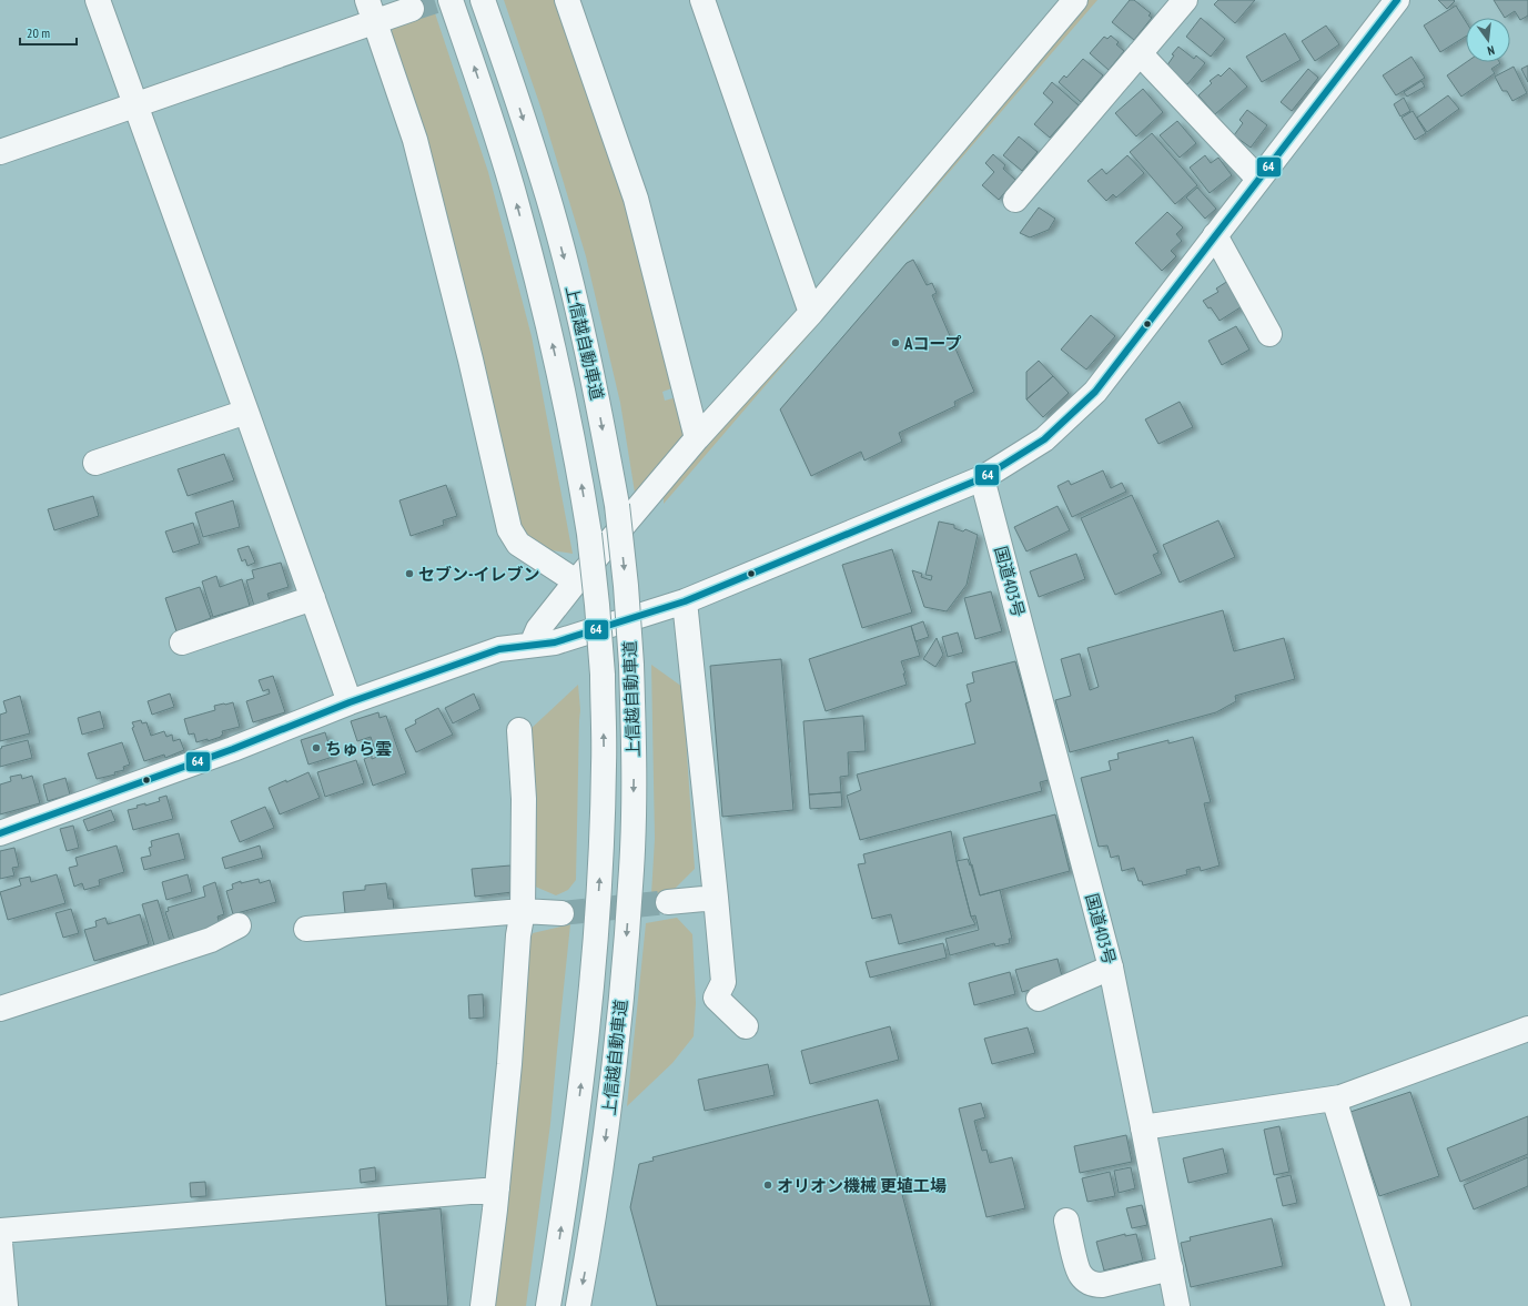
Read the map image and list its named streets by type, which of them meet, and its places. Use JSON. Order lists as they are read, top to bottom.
{
  "streets": {
    "main road": ["上信越自動車道", "国道403号"]
  },
  "places": [
    "Aコープ",
    "セブン-イレブン",
    "ちゅら雲",
    "オリオン機械 更埴工場"
  ],
  "lines": ["transit line 64"],
  "scale_bar": "20 m",
  "north": "bottom"
}
